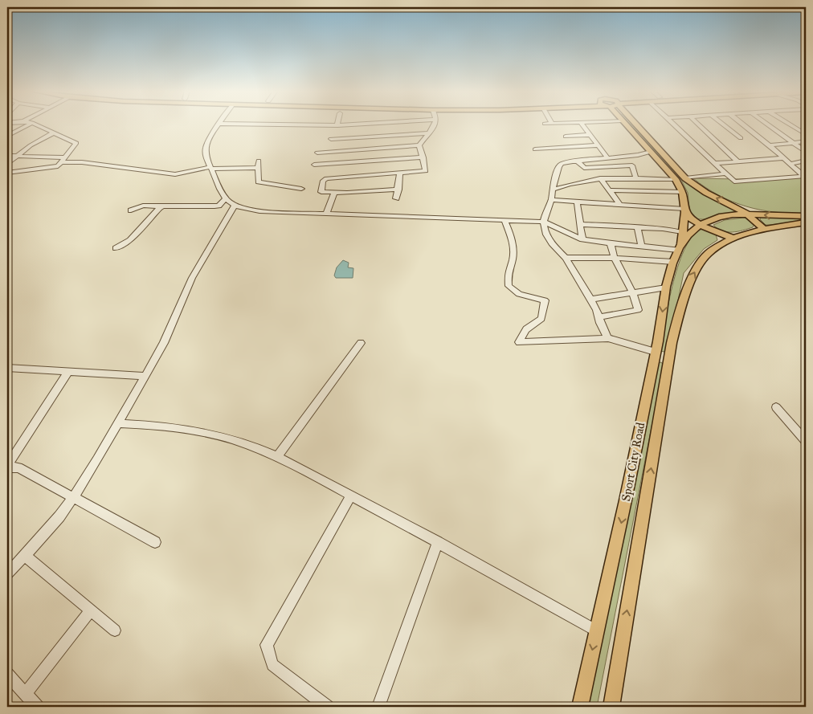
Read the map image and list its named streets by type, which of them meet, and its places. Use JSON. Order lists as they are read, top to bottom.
{
  "streets": {
    "main road": ["Sport City Road"]
  }
}
